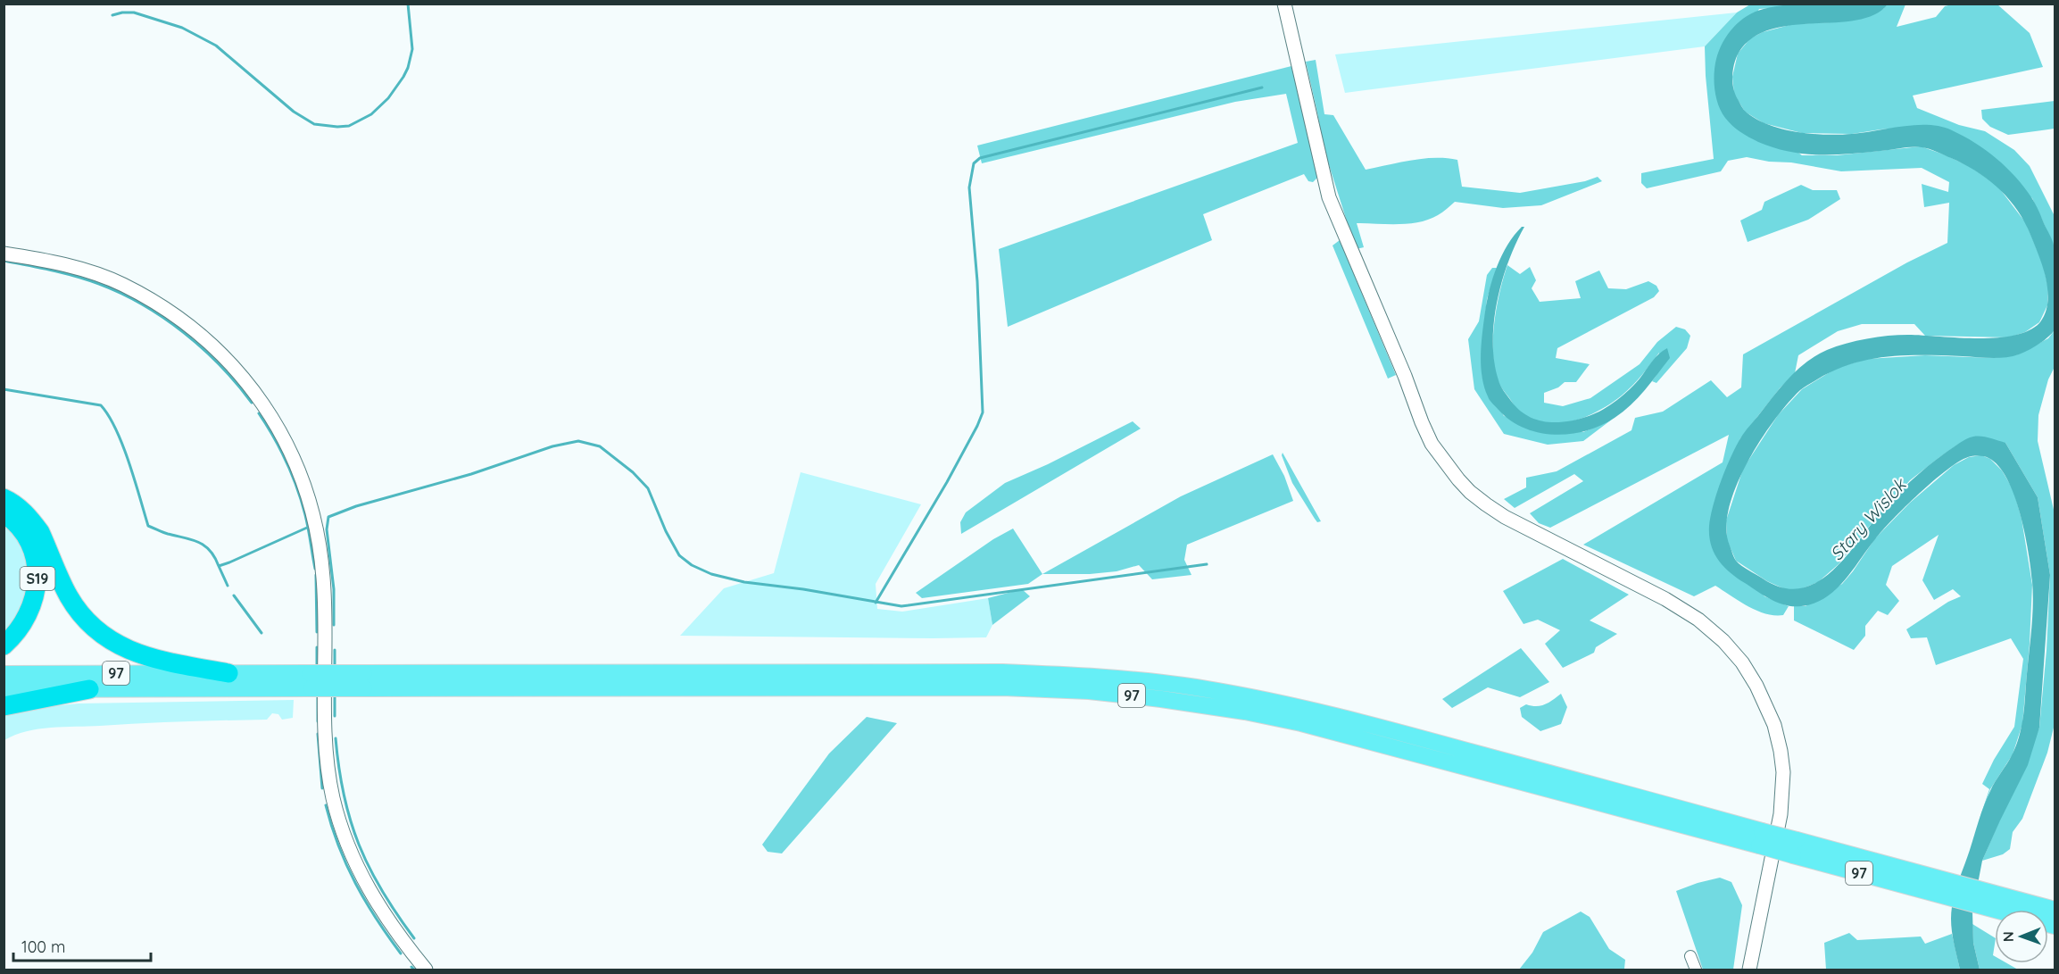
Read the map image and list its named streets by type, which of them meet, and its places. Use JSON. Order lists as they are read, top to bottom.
{
  "streets": {
    "highway": ["S19"],
    "main road": ["97"]
  },
  "water": ["Stary Wislok"],
  "scale_bar": "100 m",
  "north": "left"
}
